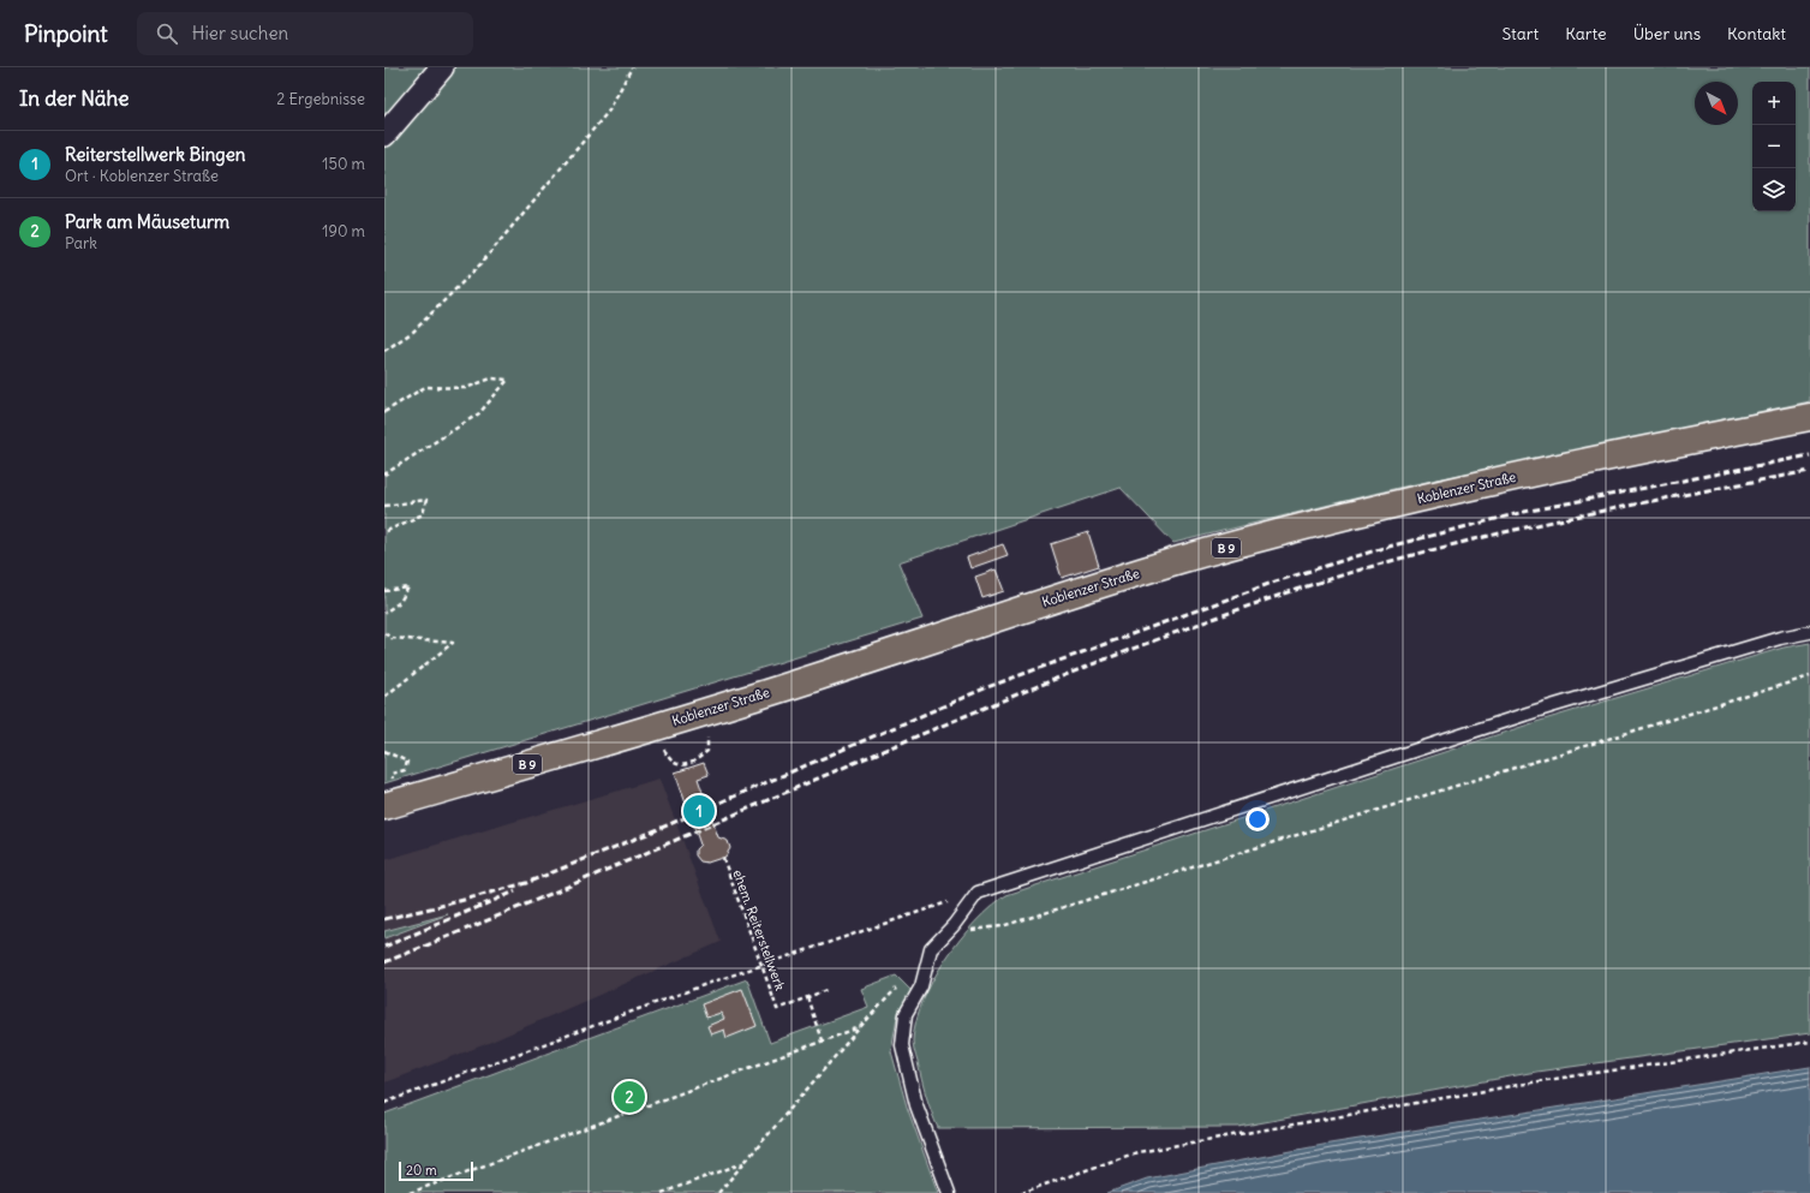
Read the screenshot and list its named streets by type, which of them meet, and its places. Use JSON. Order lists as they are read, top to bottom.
{
  "streets": {
    "main road": ["Koblenzer Straße", "B 9"],
    "path": ["ehem. Reiterstellwerk"]
  },
  "scale_bar": "20 m",
  "north": "bottom right",
  "page": {
    "header": "Pinpoint",
    "search": "Hier suchen",
    "nav": [
      "Start",
      "Karte",
      "Über uns",
      "Kontakt"
    ],
    "heading": ["In der Nähe", "2 Ergebnisse"],
    "map_buttons": ["+", "−"],
    "list": [
      {
        "mark": "1",
        "name": "Reiterstellwerk Bingen",
        "note": "Ort · Koblenzer Straße",
        "value": "150 m"
      },
      {
        "mark": "2",
        "name": "Park am Mäuseturm",
        "note": "Park",
        "value": "190 m"
      }
    ],
    "pins": ["1", "2"],
    "scale": "20 m"
  }
}
